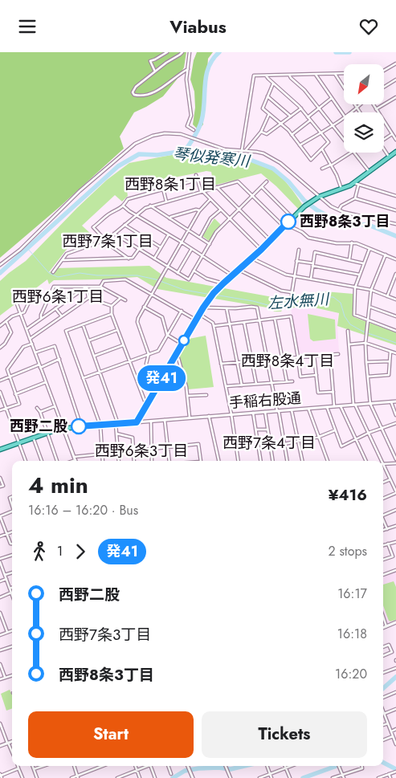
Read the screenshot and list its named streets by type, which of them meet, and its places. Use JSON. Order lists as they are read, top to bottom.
{
  "streets": {
    "street": ["手稲右股通"]
  },
  "districts": [
    "西野8条1丁目",
    "西野7条1丁目",
    "西野6条1丁目",
    "西野8条4丁目",
    "西野7条4丁目",
    "西野6条3丁目"
  ],
  "water": ["琴似発寒川", "左水無川"],
  "places": ["西野8条3丁目", "西野二股"],
  "lines": ["bus line 発41"],
  "north": "bottom left",
  "page": {
    "header": "Viabus",
    "on_map": "発41",
    "heading": ["4 min", "16:16 – 16:20 · Bus", "¥416"],
    "legs": ["1", "発41", "2 stops"],
    "list": [
      {
        "name": "西野二股",
        "value": "16:17"
      },
      {
        "name": "西野7条3丁目",
        "value": "16:18"
      },
      {
        "name": "西野8条3丁目",
        "value": "16:20"
      }
    ],
    "buttons": ["Start", "Tickets"]
  }
}
